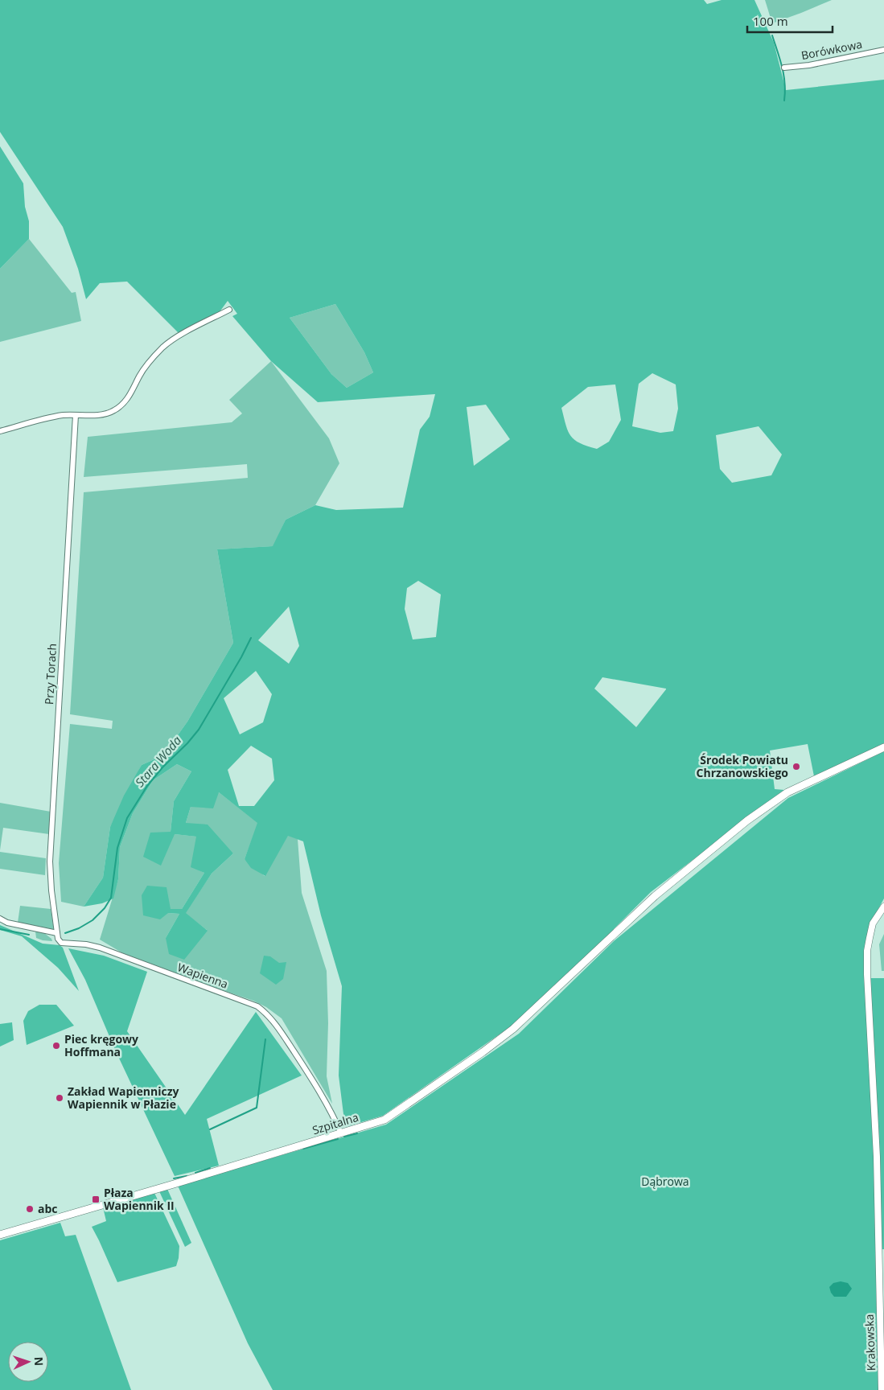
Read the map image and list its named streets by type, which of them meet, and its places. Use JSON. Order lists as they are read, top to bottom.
{
  "streets": {
    "main road": ["Szpitalna"],
    "street": [
      "Borówkowa",
      "Przy Torach",
      "Wapienna",
      "Krakowska"
    ]
  },
  "crossings": [
    ["Przy Torach", "Wapienna"],
    ["Wapienna", "Szpitalna"]
  ],
  "water": ["Stara Woda"],
  "parks": ["Dąbrowa"],
  "places": {
    "other": [
      "Środek Powiatu Chrzanowskiego",
      "Piec kręgowy Hoffmana",
      "Zakład Wapienniczy Wapiennik w Płazie",
      "abc"
    ],
    "transit": ["Płaza Wapiennik II"]
  },
  "scale_bar": "100 m",
  "north": "right"
}
